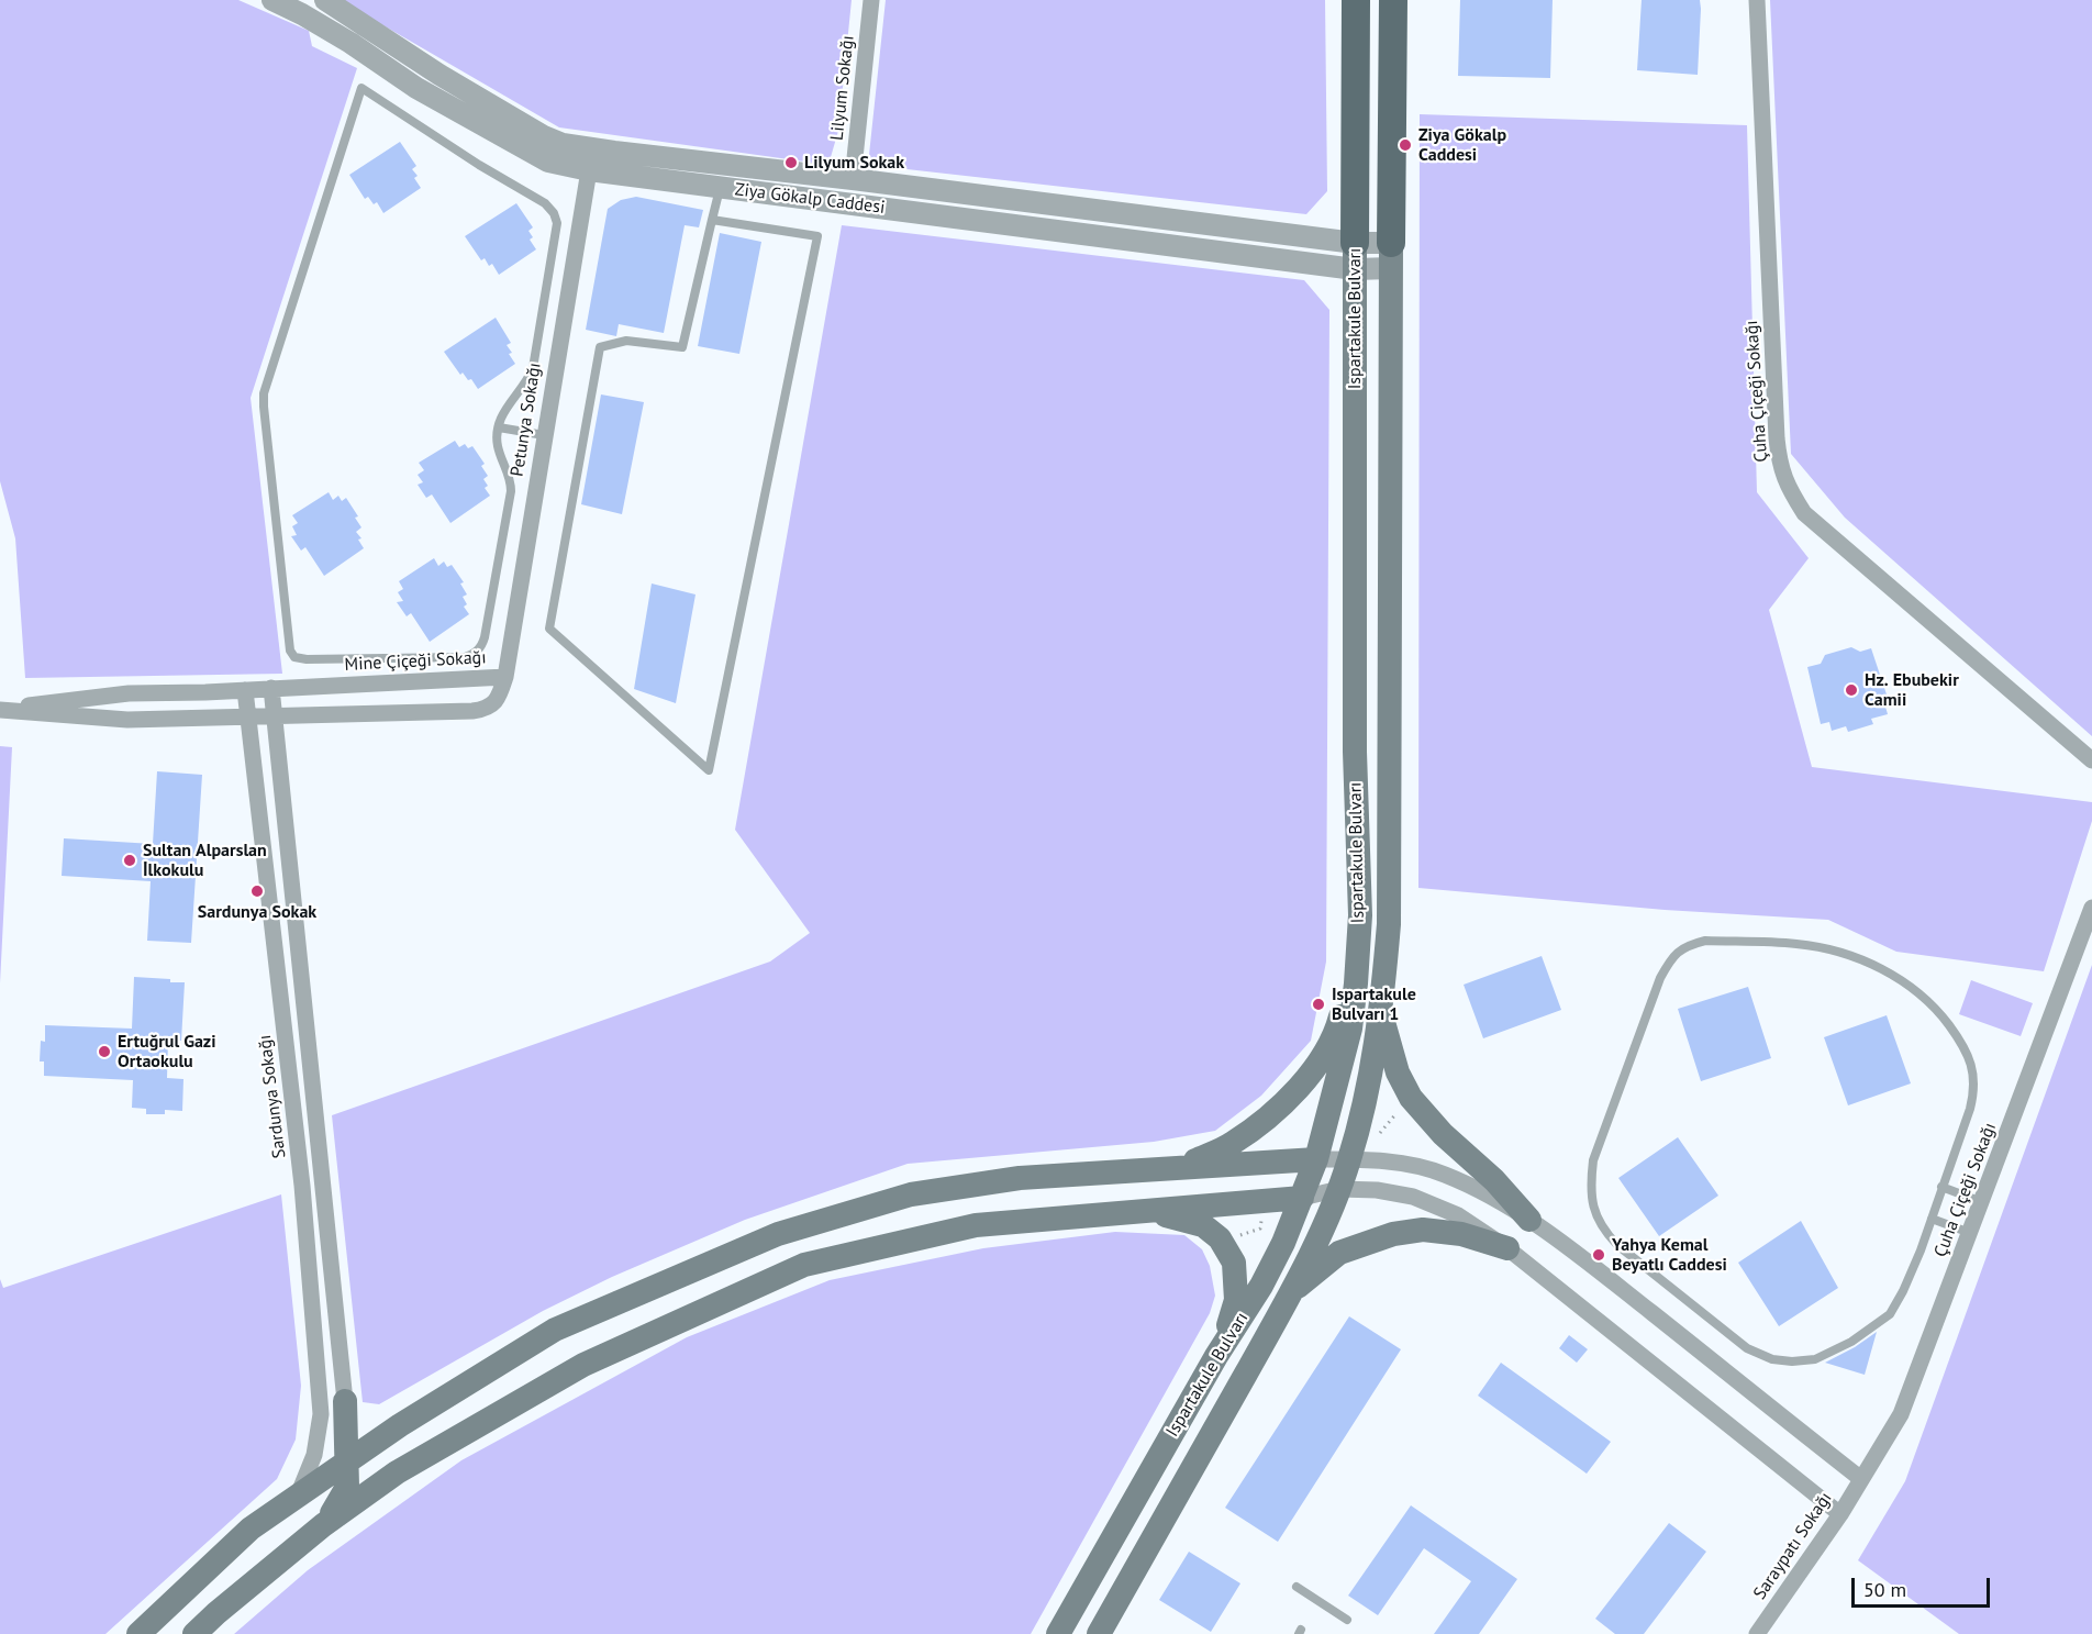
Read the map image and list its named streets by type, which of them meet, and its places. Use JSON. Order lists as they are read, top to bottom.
{
  "streets": {
    "main road": ["Ispartakule Bulvarı"],
    "street": [
      "Lilyum Sokağı",
      "Ziya Gökalp Caddesi",
      "Çuha Çiçeği Sokağı",
      "Petunya Sokağı",
      "Mine Çiçeği Sokağı",
      "Sardunya Sokağı",
      "Saraypatı Sokağı"
    ]
  },
  "crossings": [
    ["Ziya Gökalp Caddesi", "Ispartakule Bulvarı"],
    ["Ziya Gökalp Caddesi", "Petunya Sokağı"],
    ["Çuha Çiçeği Sokağı", "Saraypatı Sokağı"],
    ["Petunya Sokağı", "Mine Çiçeği Sokağı"],
    ["Mine Çiçeği Sokağı", "Sardunya Sokağı"]
  ],
  "places": [
    "Ziya Gökalp Caddesi",
    "Lilyum Sokak",
    "Hz. Ebubekir Camii",
    "Sultan Alparslan İlkokulu",
    "Sardunya Sokak",
    "Ispartakule Bulvarı 1",
    "Ertuğrul Gazi Ortaokulu",
    "Yahya Kemal Beyatlı Caddesi"
  ],
  "scale_bar": "50 m"
}
